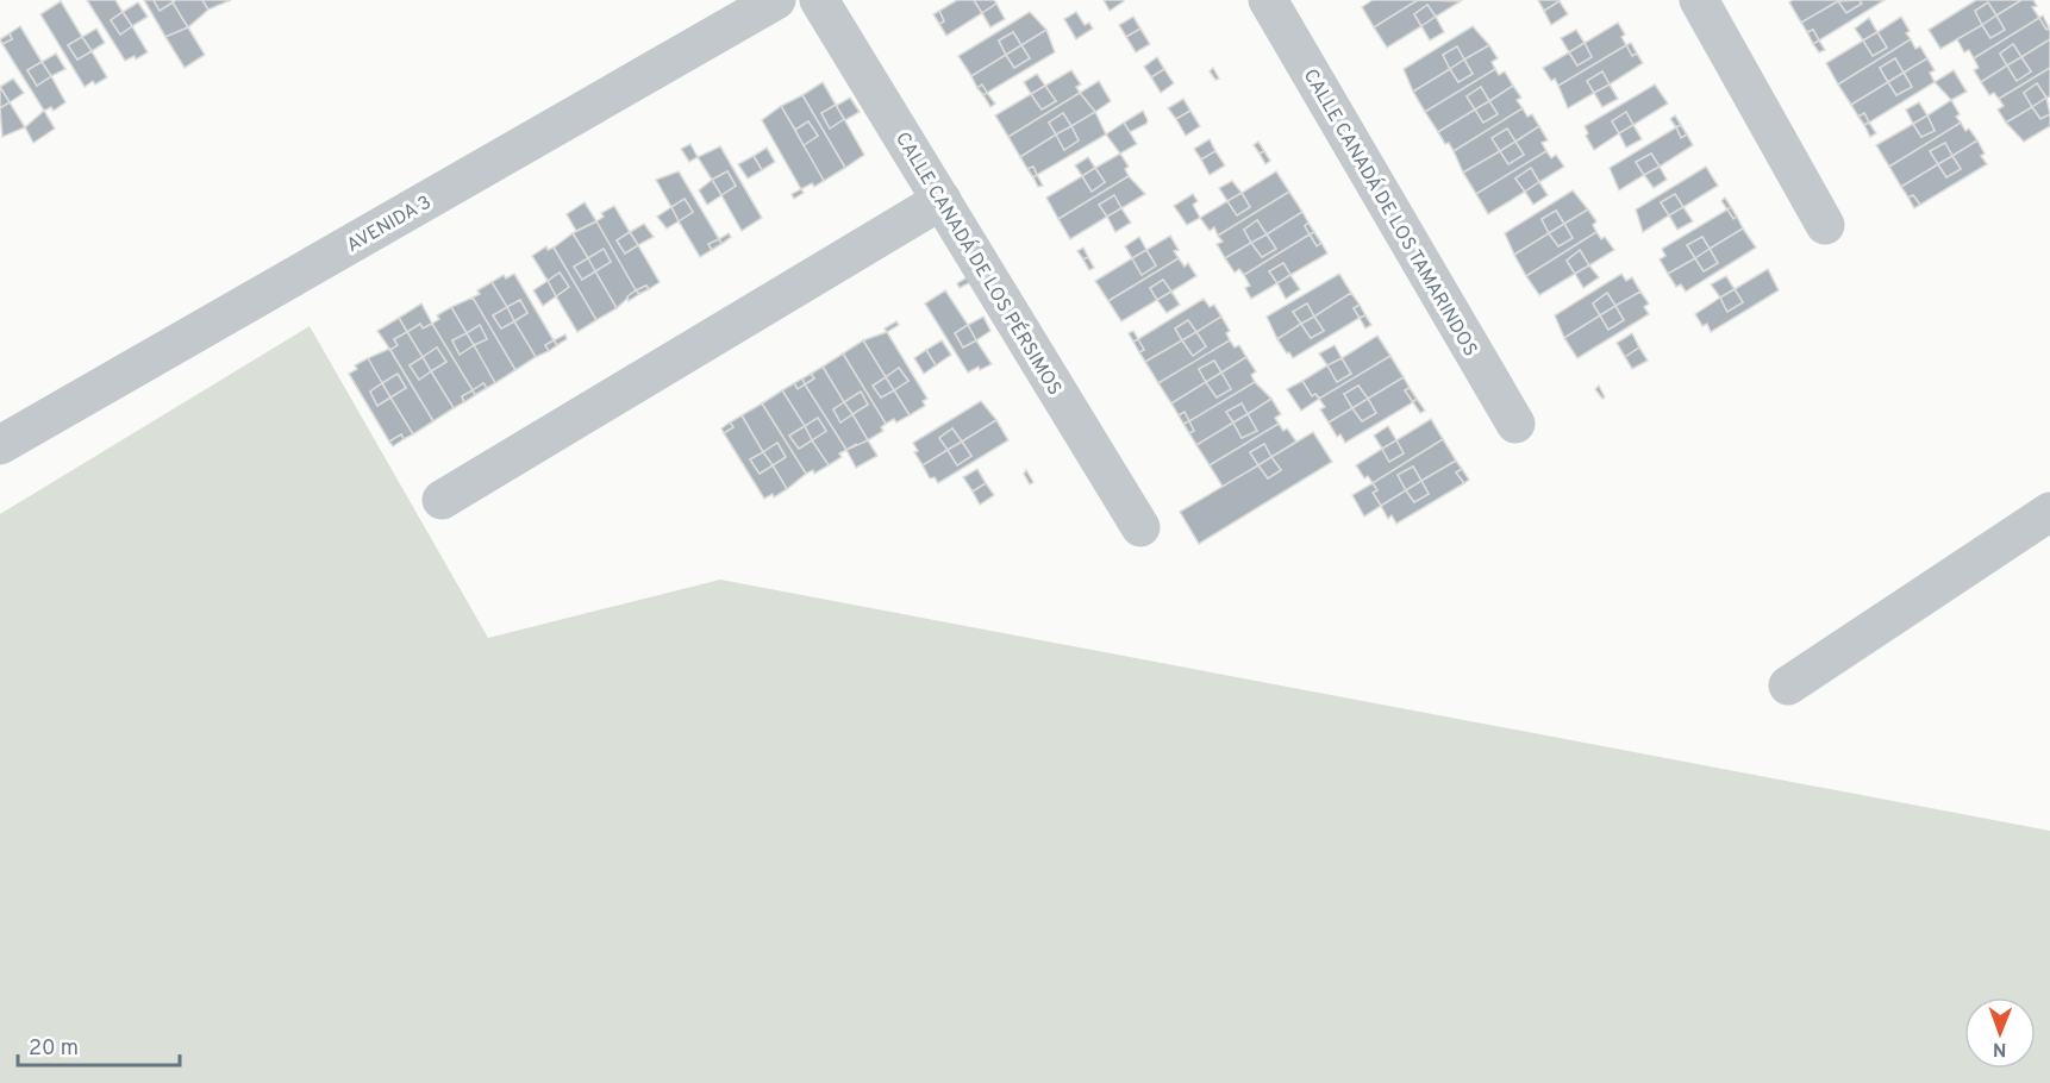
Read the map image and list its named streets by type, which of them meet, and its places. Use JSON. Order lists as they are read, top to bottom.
{
  "streets": {
    "street": ["CALLE CANADÁ DE LOS TAMARINDOS", "AVENIDA 3", "CALLE CANADÁ DE LOS PÉRSIMOS"]
  },
  "scale_bar": "20 m",
  "north": "bottom"
}
